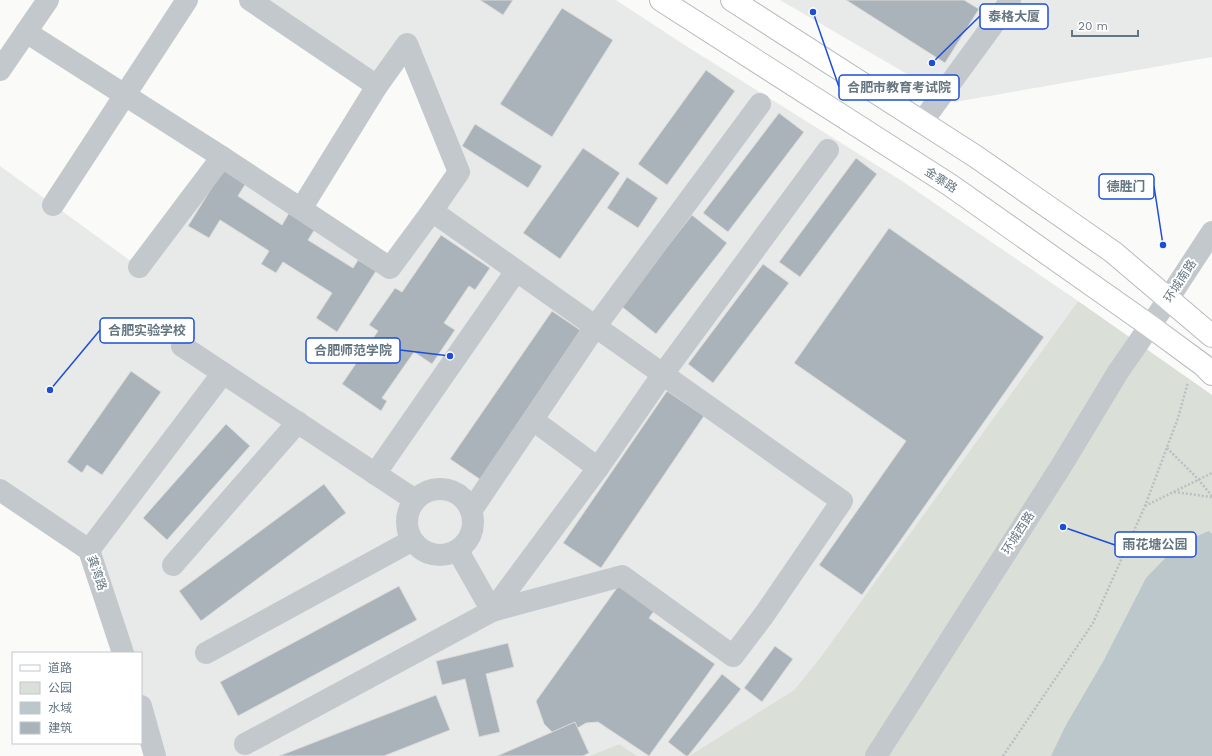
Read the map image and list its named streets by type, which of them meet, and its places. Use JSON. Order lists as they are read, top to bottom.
{
  "streets": {
    "main road": ["金寨路"],
    "street": ["环城南路", "环城西路", "龚湾路"]
  },
  "crossings": [
    ["金寨路", "环城南路"],
    ["金寨路", "环城西路"],
    ["环城南路", "环城西路"]
  ],
  "places": [
    "合肥市教育考试院",
    "泰格大厦",
    "德胜门",
    "合肥师范学院",
    "合肥实验学校",
    "雨花塘公园"
  ],
  "legend": [
    "道路",
    "公园",
    "水域",
    "建筑"
  ],
  "scale_bar": "20 m"
}
